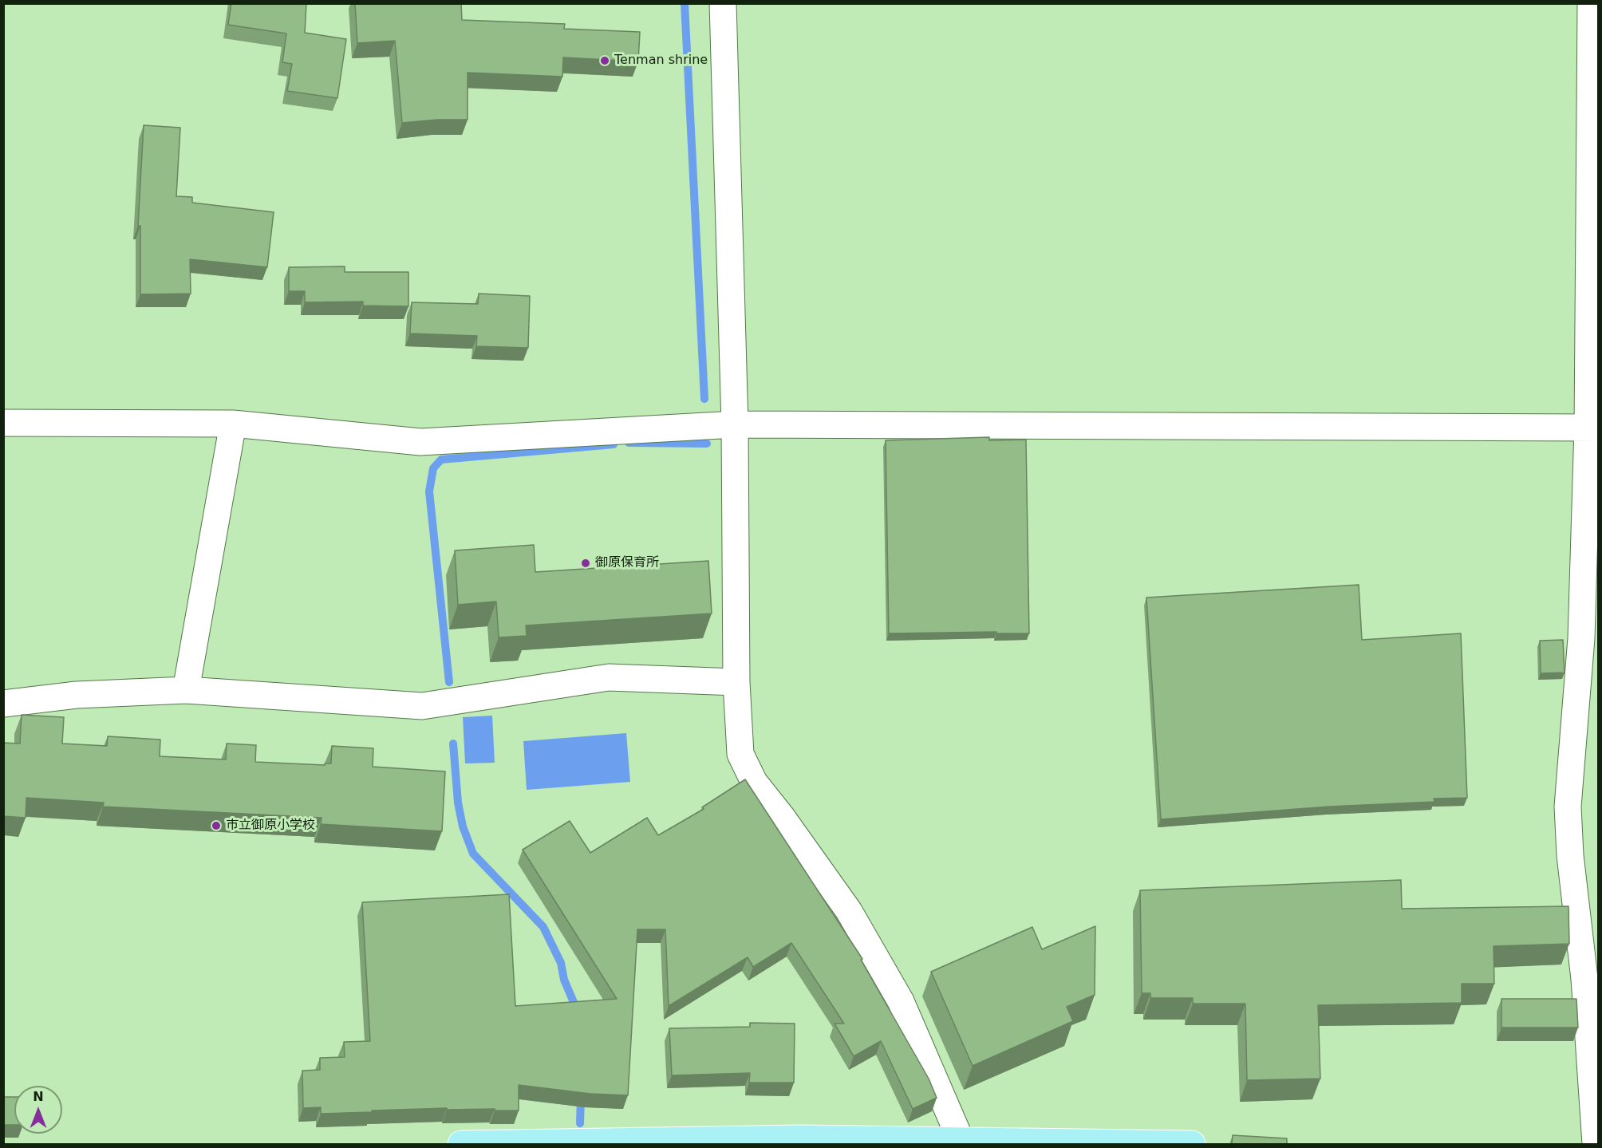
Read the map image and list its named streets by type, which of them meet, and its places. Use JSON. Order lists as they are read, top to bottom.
{
  "places": ["Tenman shrine", "御原保育所", "市立御原小学校"],
  "north": "top"
}
